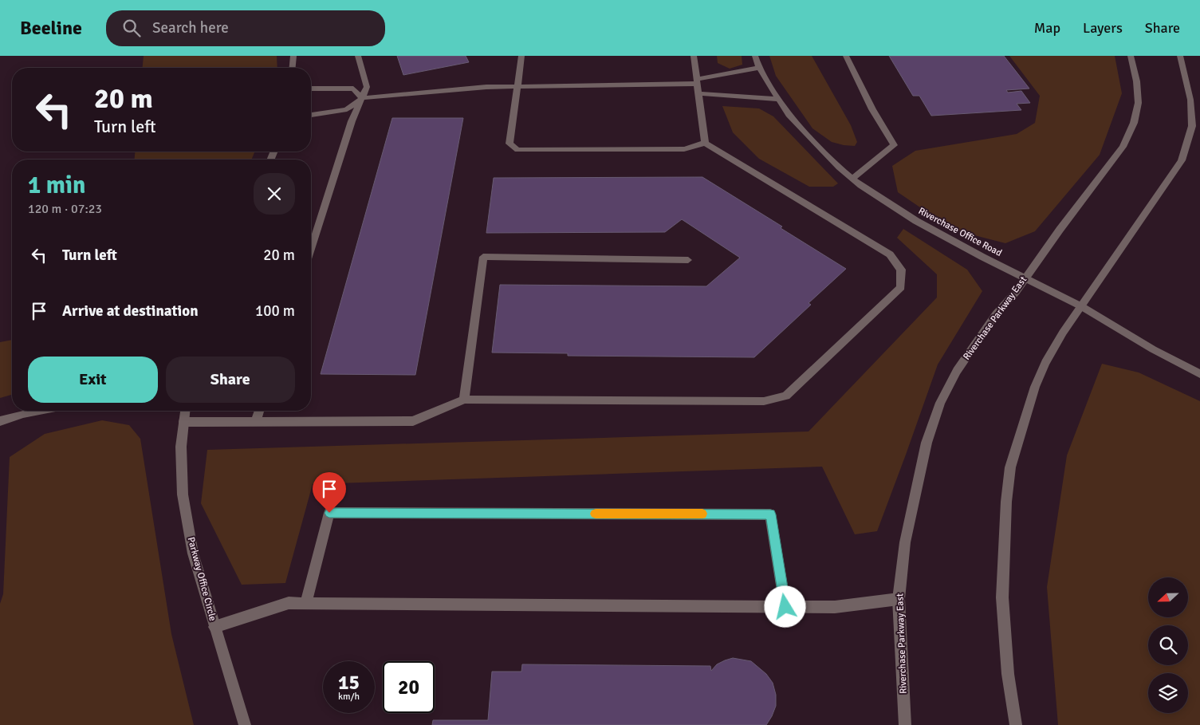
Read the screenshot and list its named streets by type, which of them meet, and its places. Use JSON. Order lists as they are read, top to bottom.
{
  "streets": {
    "street": ["Riverchase Office Road", "Riverchase Parkway East", "Parkway Office Circle"]
  },
  "crossings": [
    ["Riverchase Office Road", "Riverchase Parkway East"]
  ],
  "north": "left",
  "page": {
    "header": "Beeline",
    "search": "Search here",
    "nav": ["Map", "Layers", "Share"],
    "turn": ["20 m", "Turn left"],
    "heading": ["1 min", "120 m · 07:23"],
    "list": [
      {
        "name": "Turn left",
        "value": "20 m"
      },
      {
        "name": "Arrive at destination",
        "value": "100 m"
      }
    ],
    "buttons": ["Exit", "Share"],
    "speed": "15 km/h",
    "limit": "20"
  }
}
